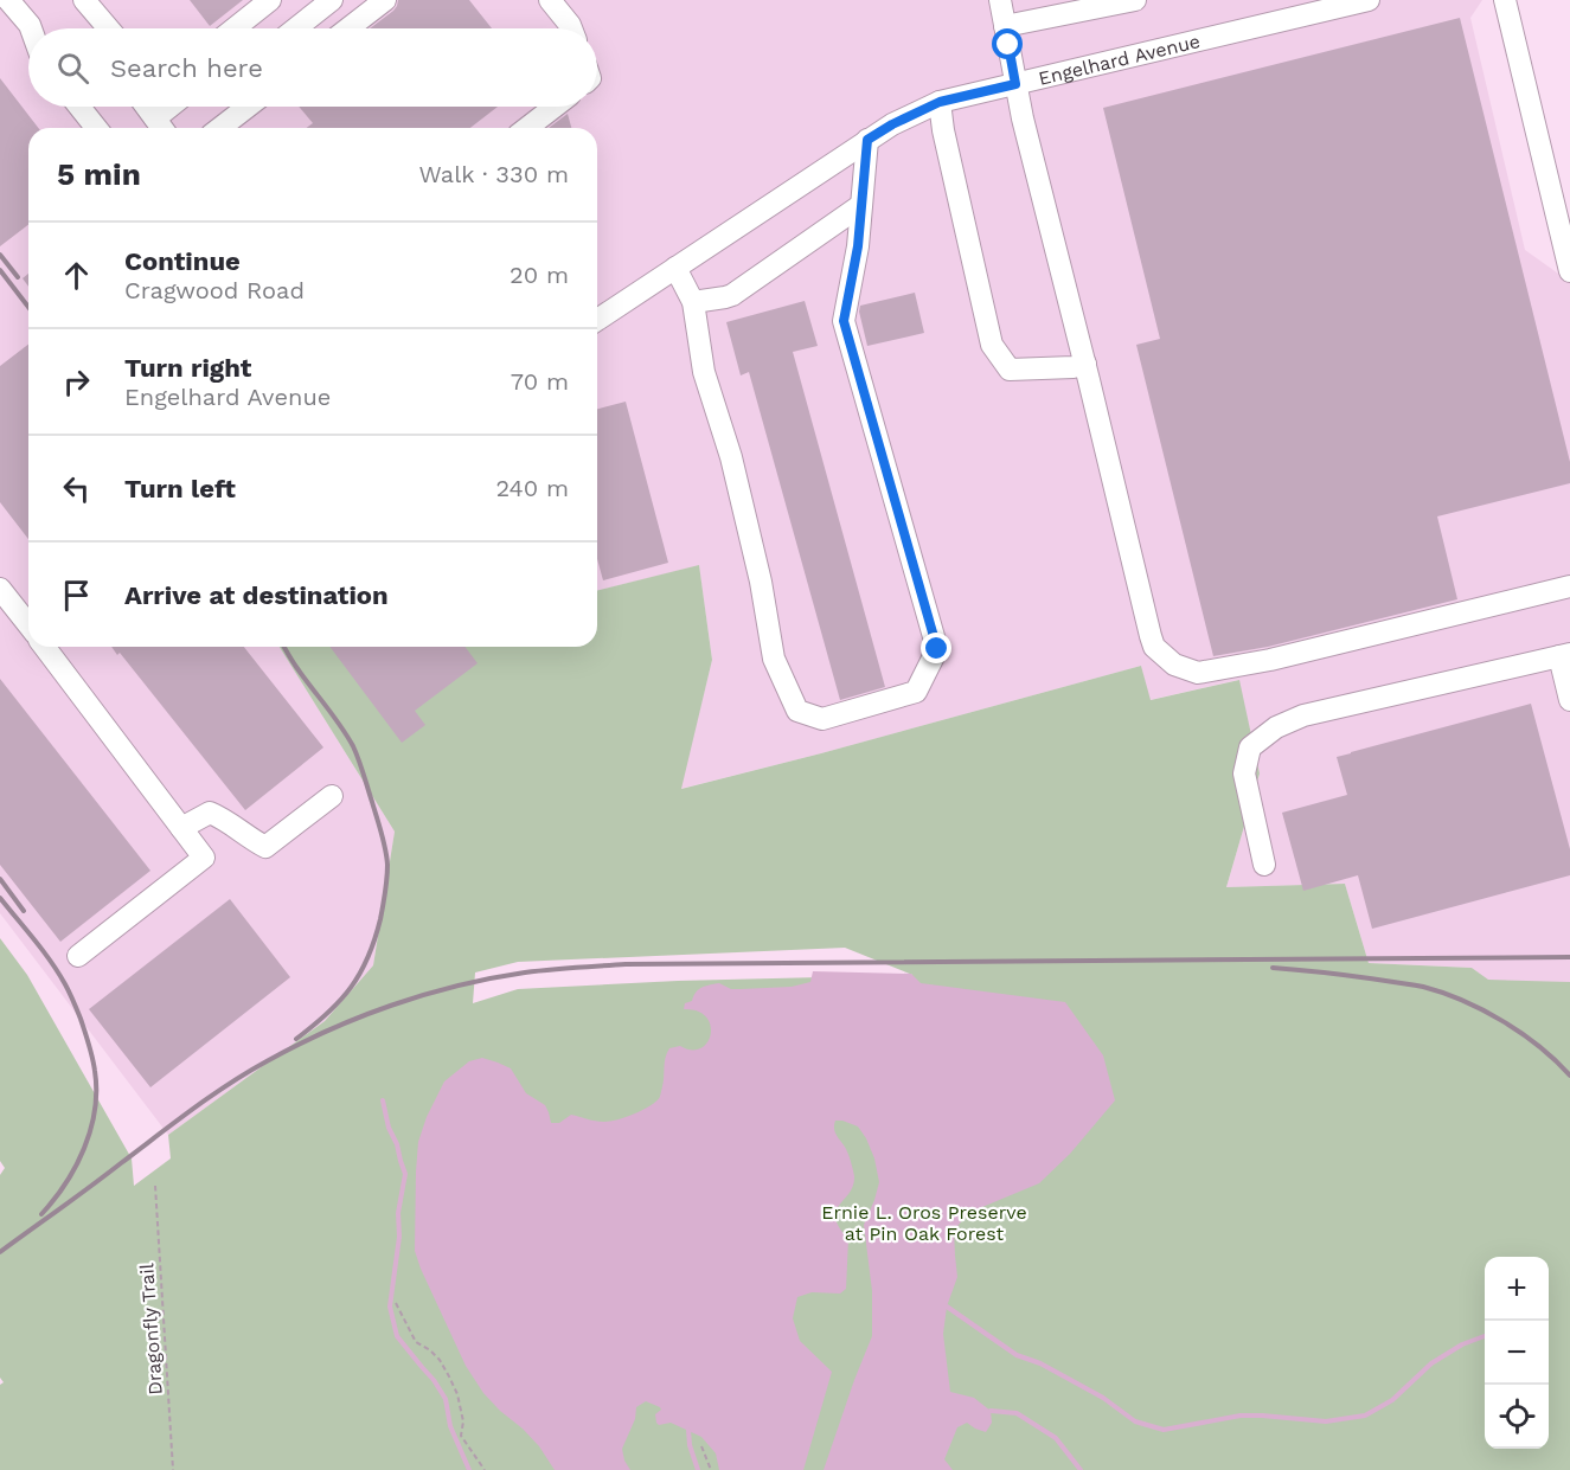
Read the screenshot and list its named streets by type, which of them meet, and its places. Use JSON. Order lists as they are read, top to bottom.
{
  "streets": {
    "street": ["Engelhard Avenue"],
    "path": ["Dragonfly Trail"]
  },
  "parks": ["Ernie L. Oros Preserve at Pin Oak Forest"],
  "page": {
    "search": "Search here",
    "heading": ["5 min", "Walk · 330 m"],
    "list": [
      ["Continue", "Cragwood Road", "20 m"],
      ["Turn right", "Engelhard Avenue", "70 m"],
      ["Turn left", "240 m"],
      "Arrive at destination"
    ],
    "map_buttons": ["+", "−"]
  }
}
